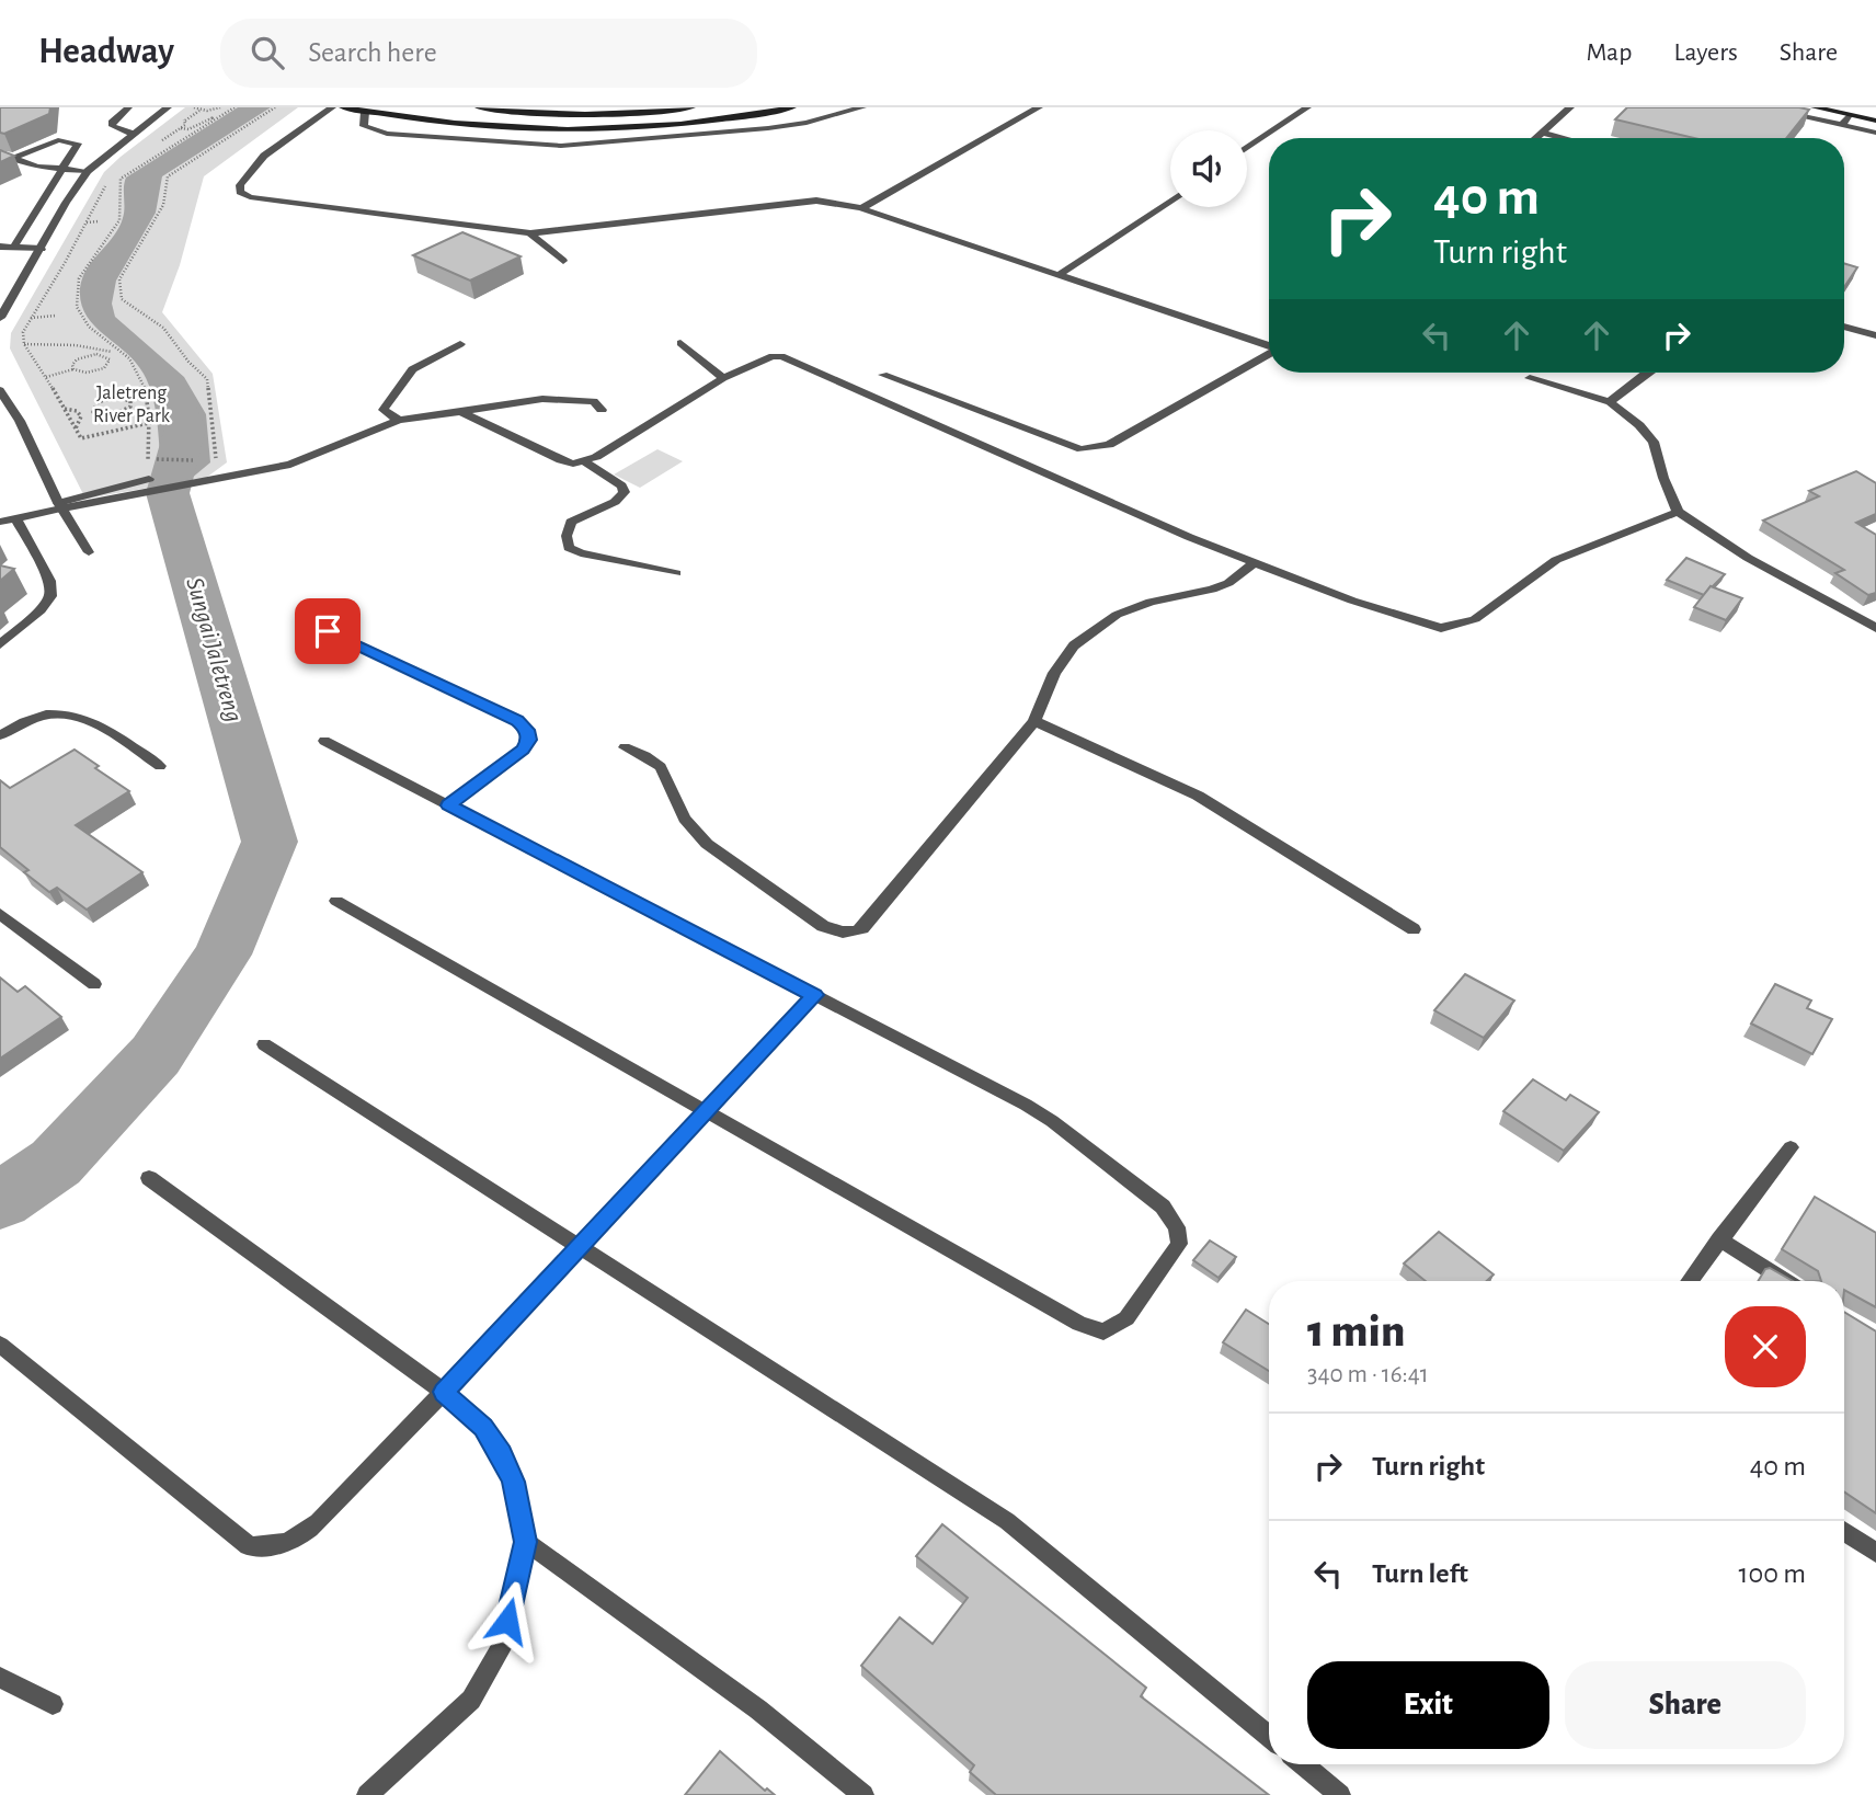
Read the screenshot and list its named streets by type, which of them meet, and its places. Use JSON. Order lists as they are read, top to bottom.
{
  "water": ["Sungai Jaletreng"],
  "parks": ["Jaletreng River Park"],
  "page": {
    "header": "Headway",
    "search": "Search here",
    "nav": ["Map", "Layers", "Share"],
    "turn": ["40 m", "Turn right"],
    "heading": ["1 min", "340 m · 16:41"],
    "list": [
      {
        "name": "Turn right",
        "value": "40 m"
      },
      {
        "name": "Turn left",
        "value": "100 m"
      }
    ],
    "buttons": ["Exit", "Share"]
  }
}
